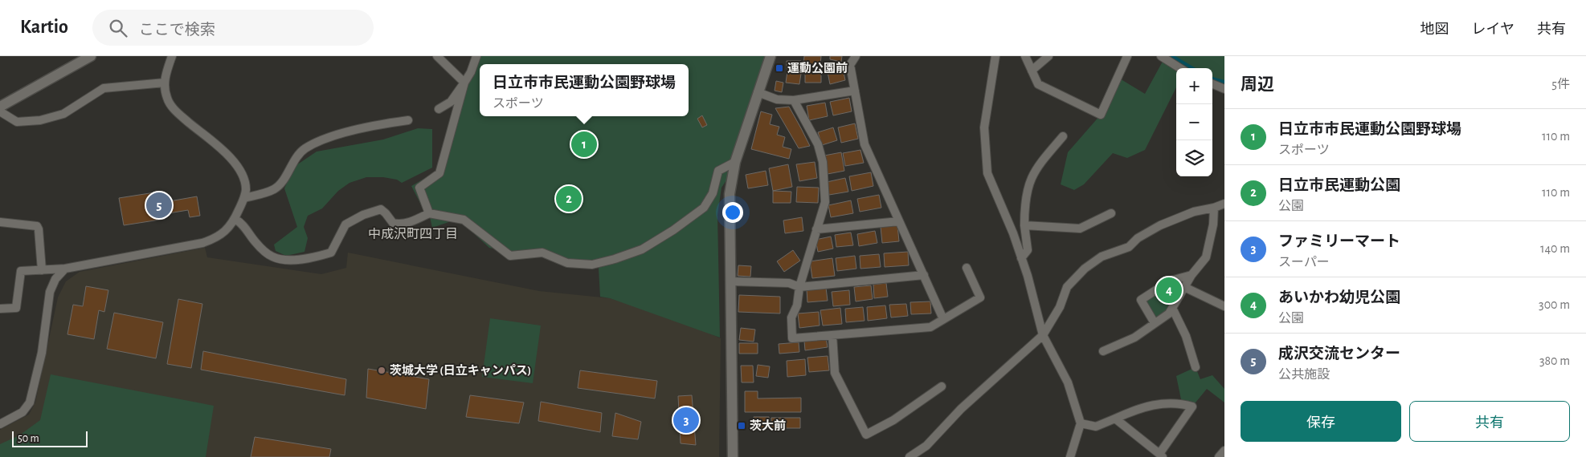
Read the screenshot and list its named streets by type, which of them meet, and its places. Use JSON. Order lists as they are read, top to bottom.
{
  "districts": ["中成沢町四丁目"],
  "places": {
    "transit": ["運動公園前", "茨大前"],
    "other": ["茨城大学 (日立キャンパス)"]
  },
  "scale_bar": "50 m",
  "page": {
    "header": "Kartio",
    "search": "ここで検索",
    "nav": ["地図", "レイヤ", "共有"],
    "heading": ["周辺", "5件"],
    "popup": ["日立市市民運動公園野球場", "スポーツ"],
    "map_buttons": ["+", "−"],
    "list": [
      {
        "mark": "1",
        "name": "日立市市民運動公園野球場",
        "note": "スポーツ",
        "value": "110 m"
      },
      {
        "mark": "2",
        "name": "日立市民運動公園",
        "note": "公園",
        "value": "110 m"
      },
      {
        "mark": "3",
        "name": "ファミリーマート",
        "note": "スーパー",
        "value": "140 m"
      },
      {
        "mark": "4",
        "name": "あいかわ幼児公園",
        "note": "公園",
        "value": "300 m"
      },
      {
        "mark": "5",
        "name": "成沢交流センター",
        "note": "公共施設",
        "value": "380 m"
      }
    ],
    "pins": [
      "1",
      "2",
      "5",
      "4",
      "3"
    ],
    "buttons": ["保存", "共有"],
    "scale": "50 m"
  }
}
